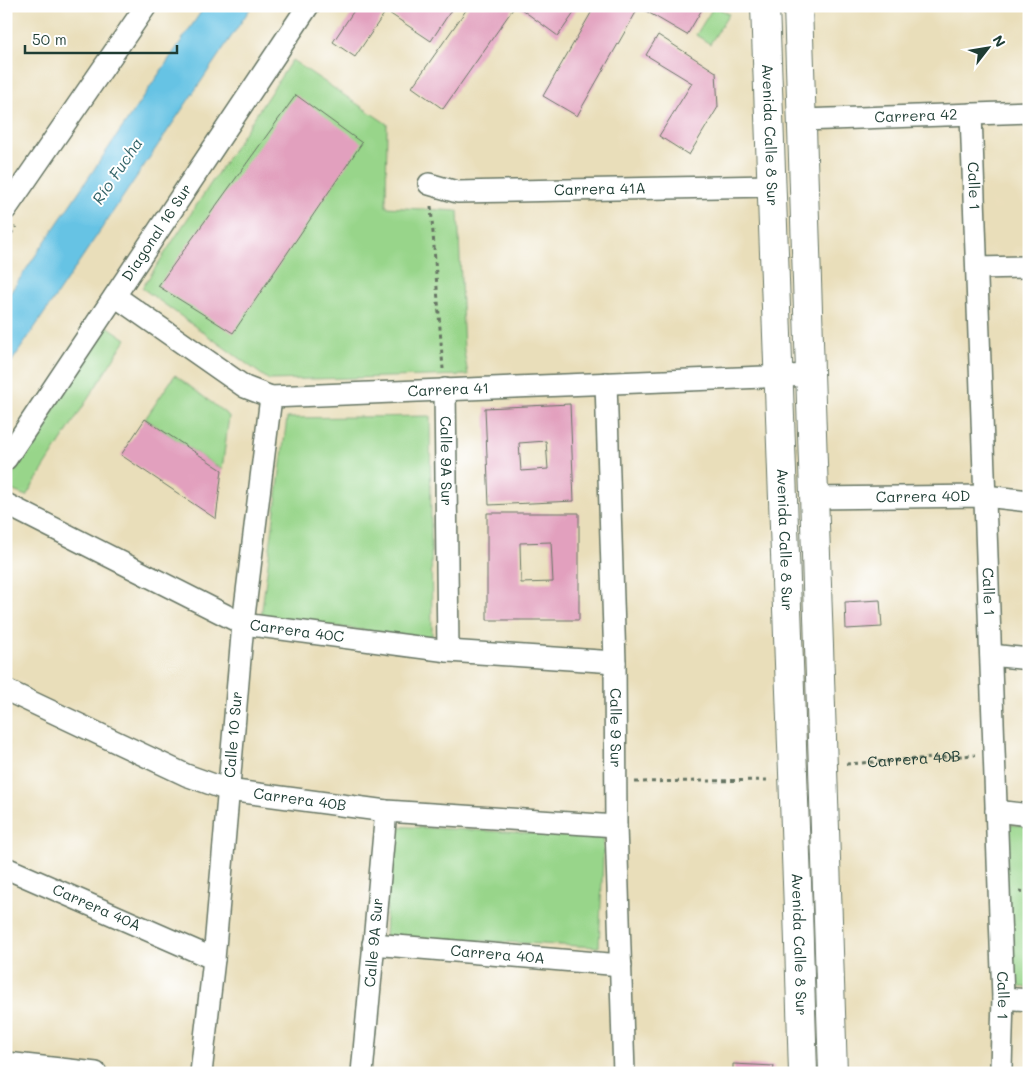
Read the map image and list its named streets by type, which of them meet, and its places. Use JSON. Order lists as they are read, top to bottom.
{
  "streets": {
    "main road": ["Avenida Calle 8 Sur"],
    "street": [
      "Carrera 42",
      "Calle 1",
      "Carrera 41A",
      "Diagonal 16 Sur",
      "Carrera 41",
      "Calle 9A Sur",
      "Carrera 40D",
      "Carrera 40C",
      "Calle 9 Sur",
      "Calle 10 Sur",
      "Carrera 40B",
      "Carrera 40A"
    ]
  },
  "crossings": [
    ["Carrera 42", "Avenida Calle 8 Sur"],
    ["Carrera 42", "Calle 1"],
    ["Avenida Calle 8 Sur", "Carrera 41A"],
    ["Avenida Calle 8 Sur", "Carrera 41"],
    ["Avenida Calle 8 Sur", "Carrera 40D"],
    ["Calle 1", "Carrera 40D"],
    ["Calle 1", "Carrera 40B"],
    ["Diagonal 16 Sur", "Carrera 41"],
    ["Carrera 41", "Calle 9A Sur"],
    ["Carrera 41", "Calle 9 Sur"],
    ["Carrera 41", "Calle 10 Sur"],
    ["Calle 9A Sur", "Carrera 40C"],
    ["Calle 9A Sur", "Carrera 40B"],
    ["Calle 9A Sur", "Carrera 40A"],
    ["Carrera 40C", "Calle 9 Sur"],
    ["Carrera 40C", "Calle 10 Sur"],
    ["Calle 9 Sur", "Carrera 40B"],
    ["Calle 9 Sur", "Carrera 40A"],
    ["Calle 10 Sur", "Carrera 40B"],
    ["Calle 10 Sur", "Carrera 40A"]
  ],
  "water": ["Río Fucha"],
  "scale_bar": "50 m",
  "north": "top right"
}
